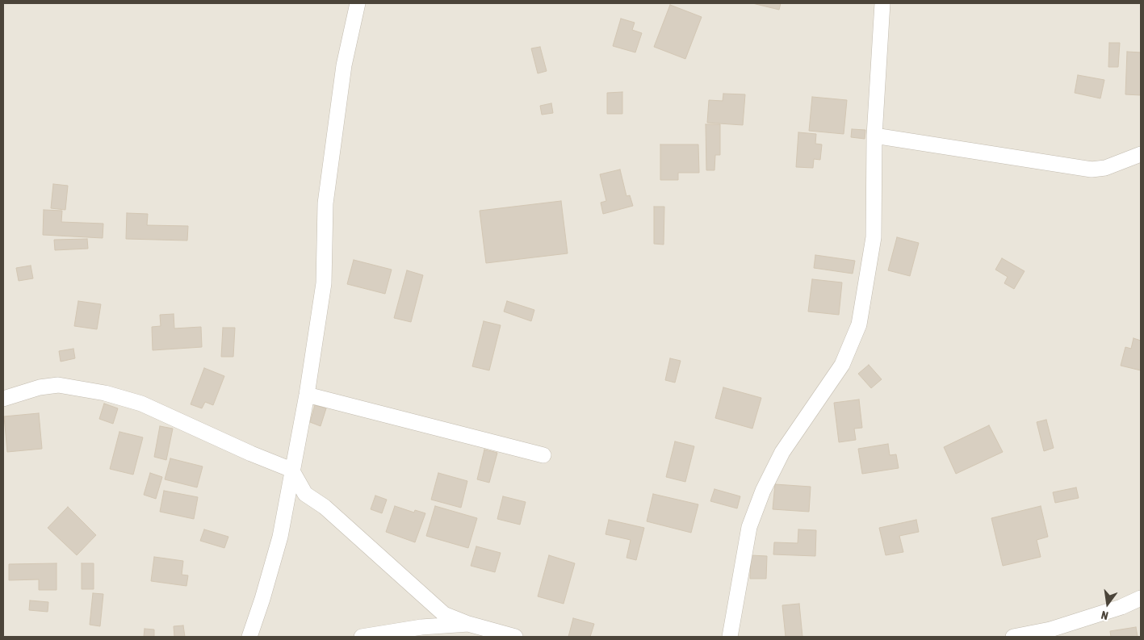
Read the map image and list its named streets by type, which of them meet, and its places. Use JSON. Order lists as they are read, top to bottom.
{
  "north": "bottom"
}
